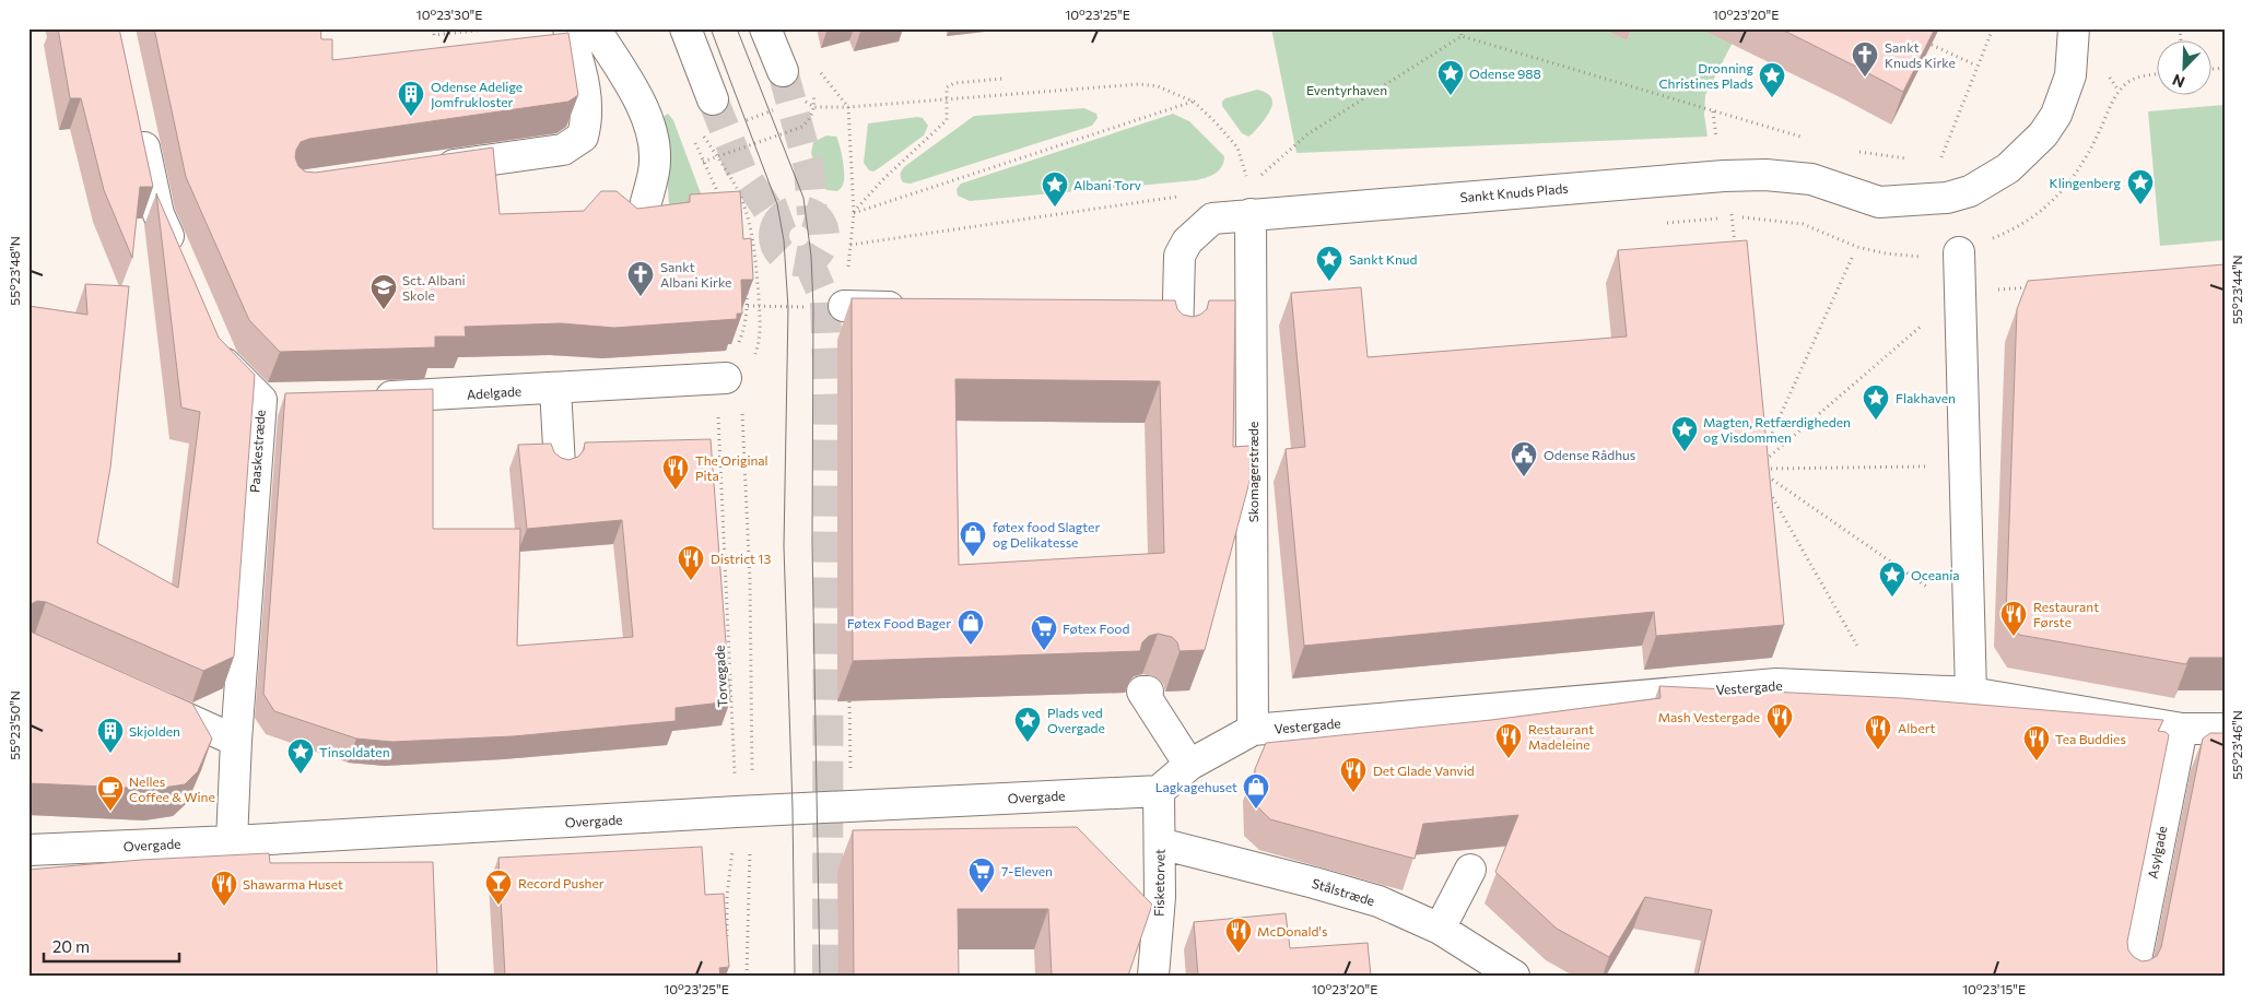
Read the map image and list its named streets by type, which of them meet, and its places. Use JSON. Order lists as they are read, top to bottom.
{
  "streets": {
    "street": [
      "Sankt Knuds Plads",
      "Adelgade",
      "Paaskestræde",
      "Skomagerstræde",
      "Vestergade",
      "Overgade",
      "Asylgade",
      "Fisketorvet",
      "Stålstræde"
    ],
    "path": ["Torvegade"]
  },
  "crossings": [
    ["Sankt Knuds Plads", "Skomagerstræde"],
    ["Adelgade", "Torvegade"],
    ["Paaskestræde", "Overgade"],
    ["Skomagerstræde", "Vestergade"],
    ["Torvegade", "Overgade"],
    ["Vestergade", "Overgade"],
    ["Vestergade", "Asylgade"],
    ["Vestergade", "Fisketorvet"],
    ["Overgade", "Fisketorvet"],
    ["Fisketorvet", "Stålstræde"]
  ],
  "parks": ["Eventyrhaven"],
  "places": {
    "church": ["Sankt Knuds Kirke", "Sankt Albani Kirke"],
    "place": [
      "Odense 988",
      "Dronning Christines Plads",
      "Klingenberg",
      "Albani Torv",
      "Sankt Knud",
      "Flakhaven",
      "Magten, Retfærdigheden og Visdommen",
      "Oceania",
      "Plads ved Overgade",
      "Tinsoldaten"
    ],
    "building": ["Odense Adelige Jomfrukloster", "Skjolden"],
    "school or university": ["Sct. Albani Skole"],
    "public building": ["Odense Rådhus"],
    "restaurant": [
      "The Original Pita",
      "District 13",
      "Restaurant Første",
      "Mash Vestergade",
      "Albert",
      "Restaurant Madeleine",
      "Tea Buddies",
      "Det Glade Vanvid",
      "Shawarma Huset",
      "McDonald's"
    ],
    "shop": ["føtex food Slagter og Delikatesse", "Føtex Food Bager", "Lagkagehuset"],
    "supermarket": ["Føtex Food", "7-Eleven"],
    "cafe": ["Nelles Coffee & Wine"],
    "bar": ["Record Pusher"]
  },
  "scale_bar": "20 m",
  "north": "bottom left",
  "coordinates": [
    "10°23'30\"E",
    "10°23'25\"E",
    "10°23'20\"E",
    "55°23'48\"N",
    "55°23'44\"N",
    "55°23'50\"N",
    "55°23'46\"N",
    "10°23'15\"E"
  ]
}
